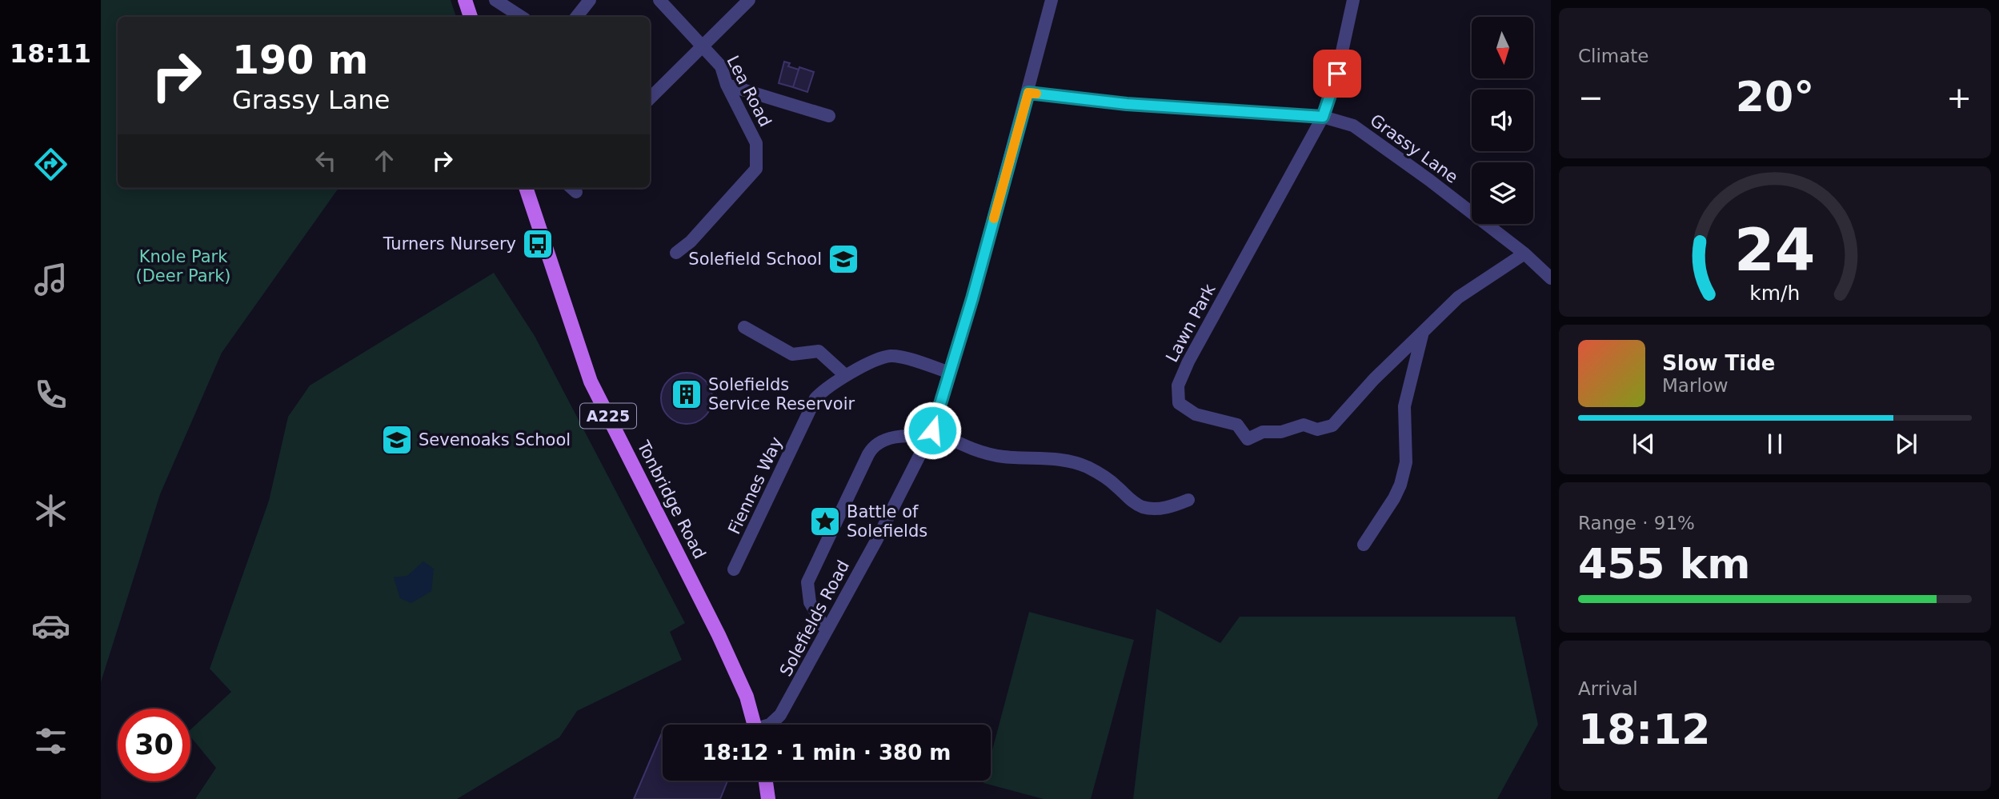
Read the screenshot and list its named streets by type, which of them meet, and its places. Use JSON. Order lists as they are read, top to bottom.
{
  "streets": {
    "main road": ["A225", "Tonbridge Road"],
    "street": [
      "Lea Road",
      "Grassy Lane",
      "Lawn Park",
      "Fiennes Way",
      "Solefields Road"
    ]
  },
  "crossings": [
    ["Grassy Lane", "Lawn Park"],
    ["Grassy Lane", "Solefields Road"],
    ["Fiennes Way", "Solefields Road"]
  ],
  "parks": ["Knole Park (Deer Park)"],
  "places": {
    "bus stop": ["Turners Nursery"],
    "school or university": ["Solefield School", "Sevenoaks School"],
    "building": ["Solefields Service Reservoir"],
    "place": ["Battle of Solefields"]
  },
  "north": "bottom",
  "page": {
    "tabs": "18:11",
    "tile": [
      "Climate",
      ["Range · 91%", "455 km"],
      ["Arrival", "18:12"]
    ],
    "turn": ["190 m", "Grassy Lane"],
    "heat": ["−", "20°", "+"],
    "song": ["Slow Tide", "Marlow"],
    "limit": "30",
    "trip": "18:12 · 1 min · 380 m",
    "gauge": ["24", "km/h"]
  }
}
